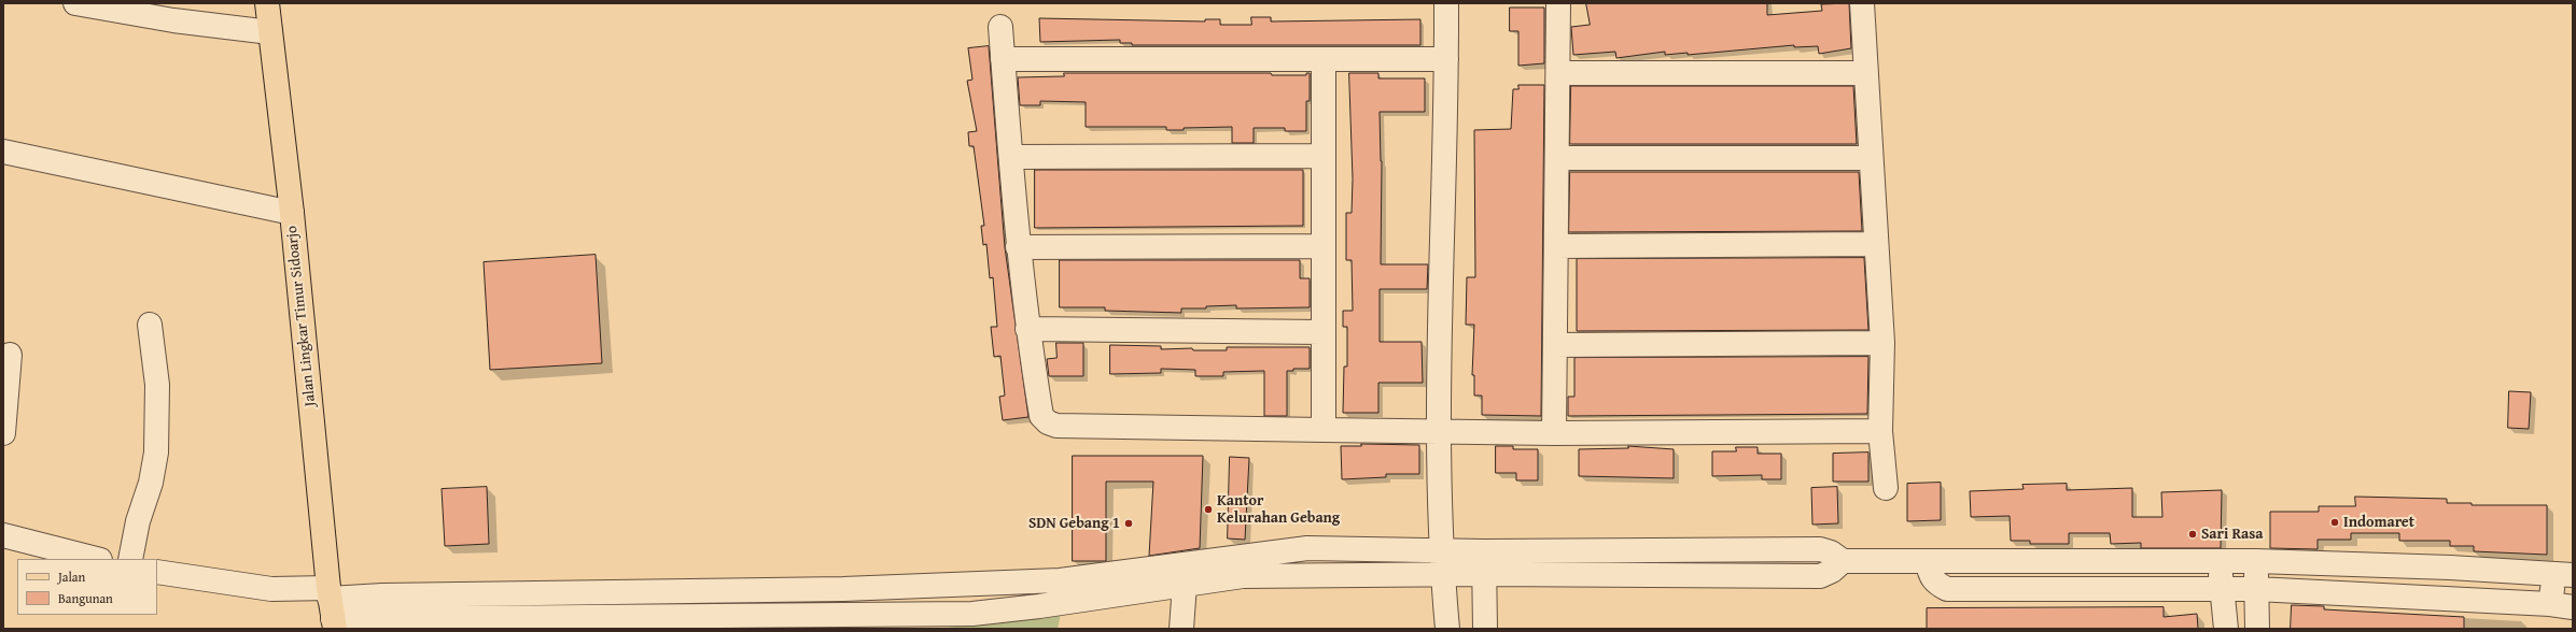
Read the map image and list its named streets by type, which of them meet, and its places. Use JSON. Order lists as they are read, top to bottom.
{
  "streets": {
    "main road": ["Jalan Lingkar Timur Sidoarjo"]
  },
  "places": [
    "Kantor Kelurahan Gebang",
    "Indomaret",
    "SDN Gebang 1",
    "Sari Rasa"
  ],
  "legend": ["Jalan", "Bangunan"]
}
